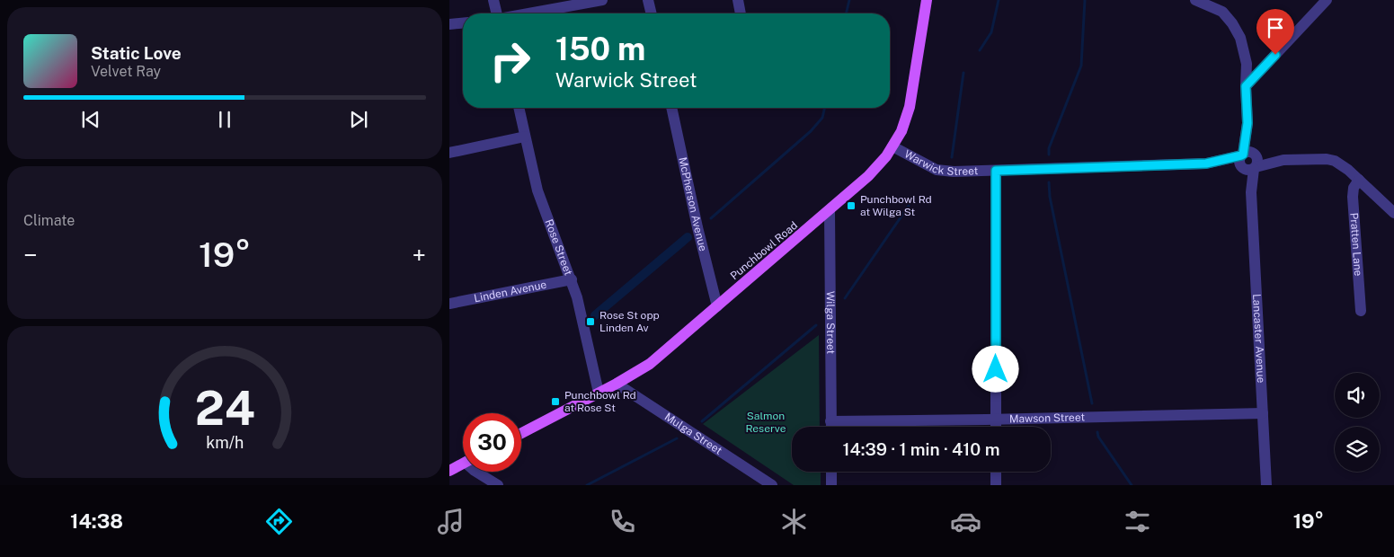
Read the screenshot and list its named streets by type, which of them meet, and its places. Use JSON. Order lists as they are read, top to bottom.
{
  "streets": {
    "main road": ["Punchbowl Road"],
    "street": [
      "Warwick Street",
      "McPherson Avenue",
      "Pratten Lane",
      "Rose Street",
      "Linden Avenue",
      "Wilga Street",
      "Lancaster Avenue",
      "Mawson Street",
      "Mulga Street"
    ]
  },
  "crossings": [
    ["Warwick Street", "Pratten Lane"],
    ["Warwick Street", "Punchbowl Road"],
    ["Warwick Street", "Lancaster Avenue"],
    ["McPherson Avenue", "Punchbowl Road"],
    ["Rose Street", "Punchbowl Road"],
    ["Rose Street", "Linden Avenue"],
    ["Punchbowl Road", "Wilga Street"],
    ["Punchbowl Road", "Mulga Street"],
    ["Wilga Street", "Mawson Street"],
    ["Lancaster Avenue", "Mawson Street"]
  ],
  "parks": ["Salmon Reserve"],
  "places": {
    "transit": ["Punchbowl Rd at Wilga St", "Rose St opp Linden Av", "Punchbowl Rd at Rose St"]
  },
  "page": {
    "turn": ["150 m", "Warwick Street"],
    "song": ["Static Love", "Velvet Ray"],
    "tile": "Climate",
    "heat": ["−", "19°", "+"],
    "limit": "30",
    "trip": "14:39 · 1 min · 410 m",
    "tabs": ["14:38", "19°"],
    "gauge": ["24", "km/h"]
  }
}
